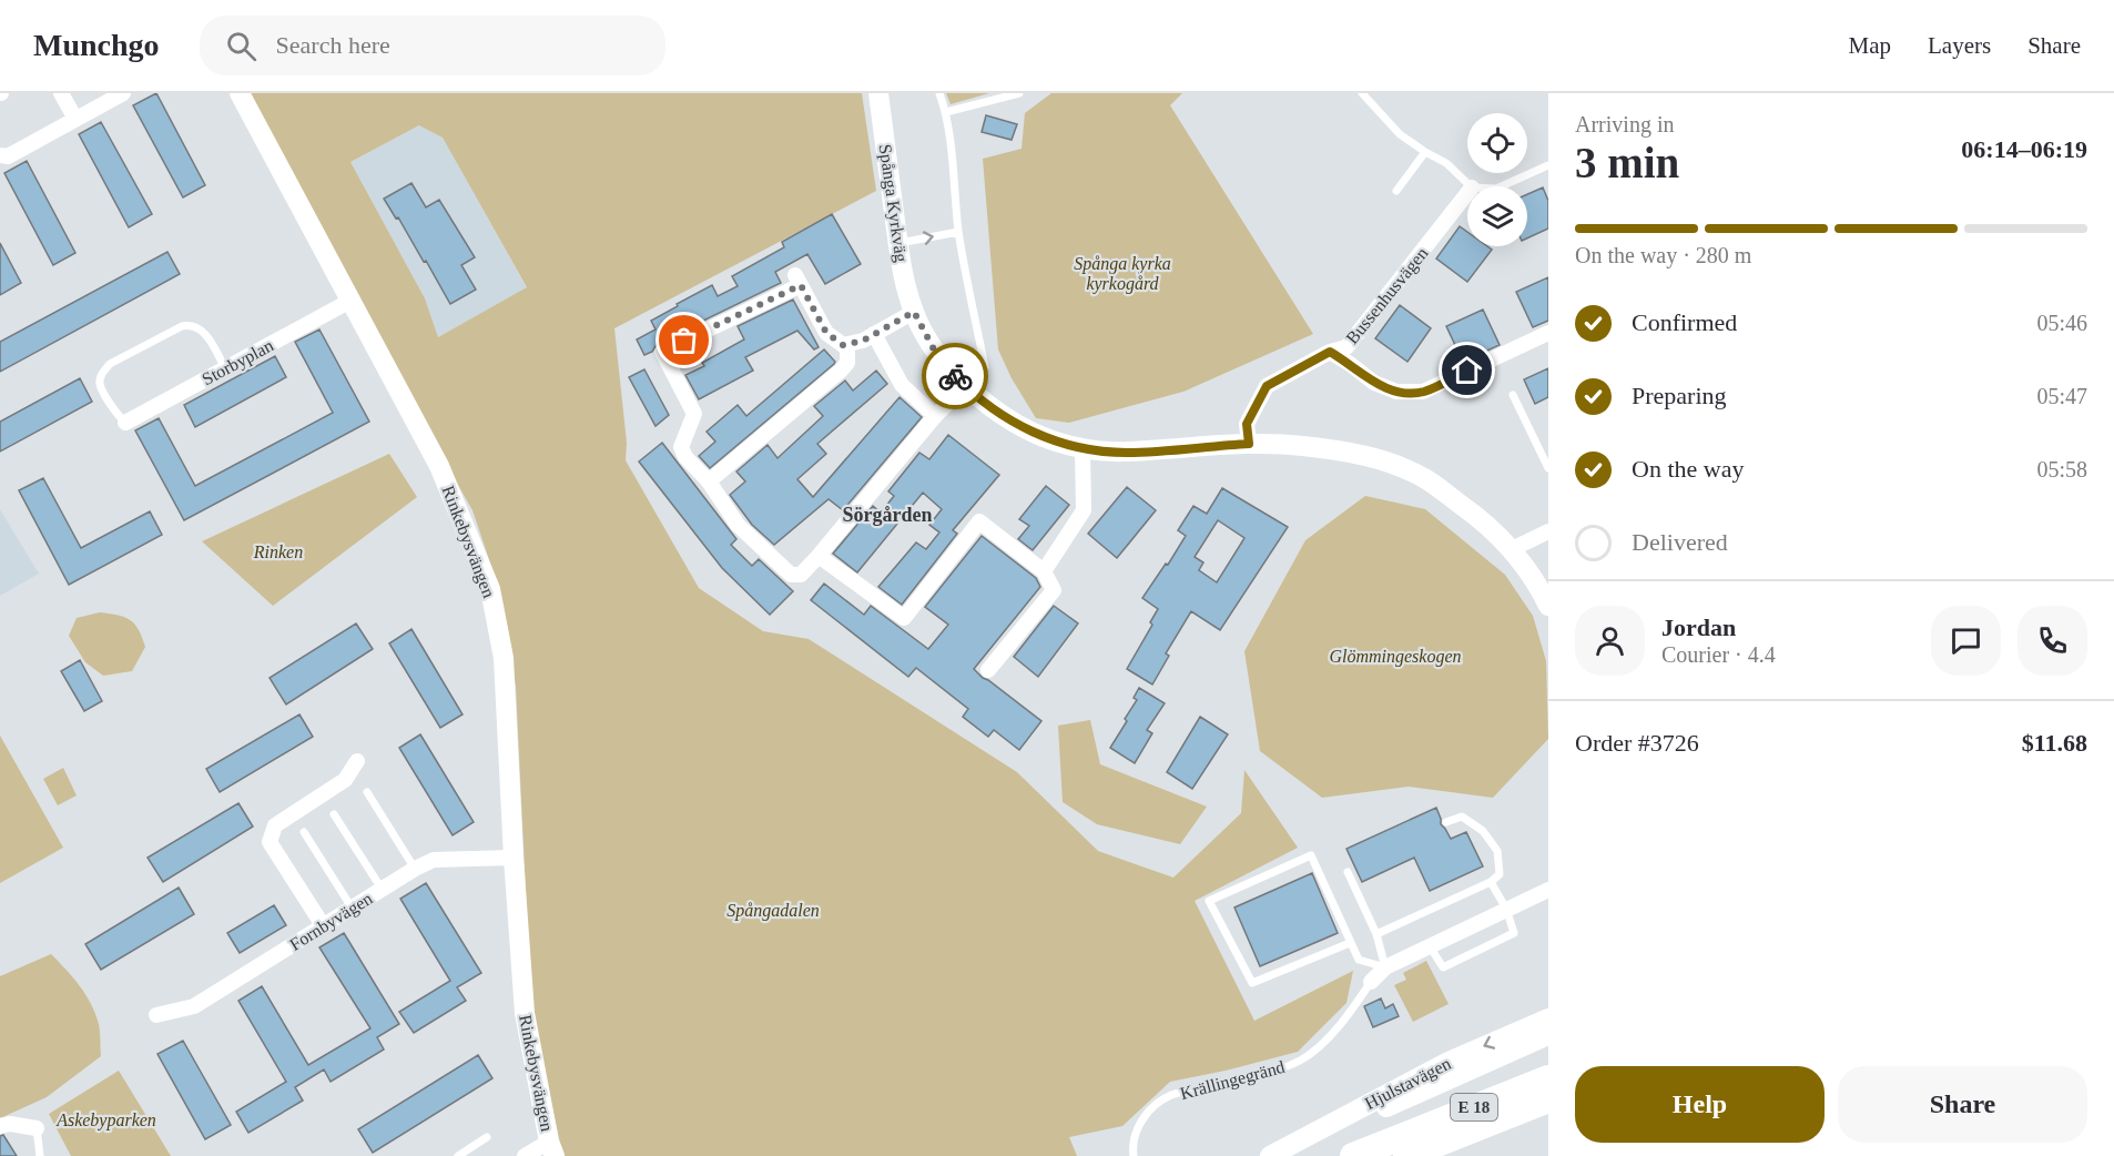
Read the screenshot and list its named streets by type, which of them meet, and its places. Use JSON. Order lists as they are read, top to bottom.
{
  "streets": {
    "highway": ["E 18"],
    "street": [
      "Spånga Kyrkväg",
      "Bussenhusvägen",
      "Storbyplan",
      "Rinkebysvängen",
      "Fornbyvägen",
      "Krällingegränd",
      "Hjulstavägen"
    ]
  },
  "crossings": [
    ["Spånga Kyrkväg", "Bussenhusvägen"],
    ["Storbyplan", "Rinkebysvängen"],
    ["Rinkebysvängen", "Fornbyvägen"]
  ],
  "districts": ["Sörgården"],
  "parks": [
    "Spånga kyrka kyrkogård",
    "Rinken",
    "Glömmingeskogen",
    "Spångadalen",
    "Askebyparken"
  ],
  "page": {
    "header": "Munchgo",
    "search": "Search here",
    "nav": ["Map", "Layers", "Share"],
    "heading": ["3 min", "Arriving in", "06:14–06:19"],
    "panel": [
      "Jordan",
      "Courier · 4.4",
      "Order #3726",
      "$11.68"
    ],
    "bar": "On the way · 280 m",
    "list": [
      ["Confirmed", "05:46"],
      ["Preparing", "05:47"],
      ["On the way", "05:58"],
      "Delivered"
    ],
    "buttons": ["Help", "Share"]
  }
}
